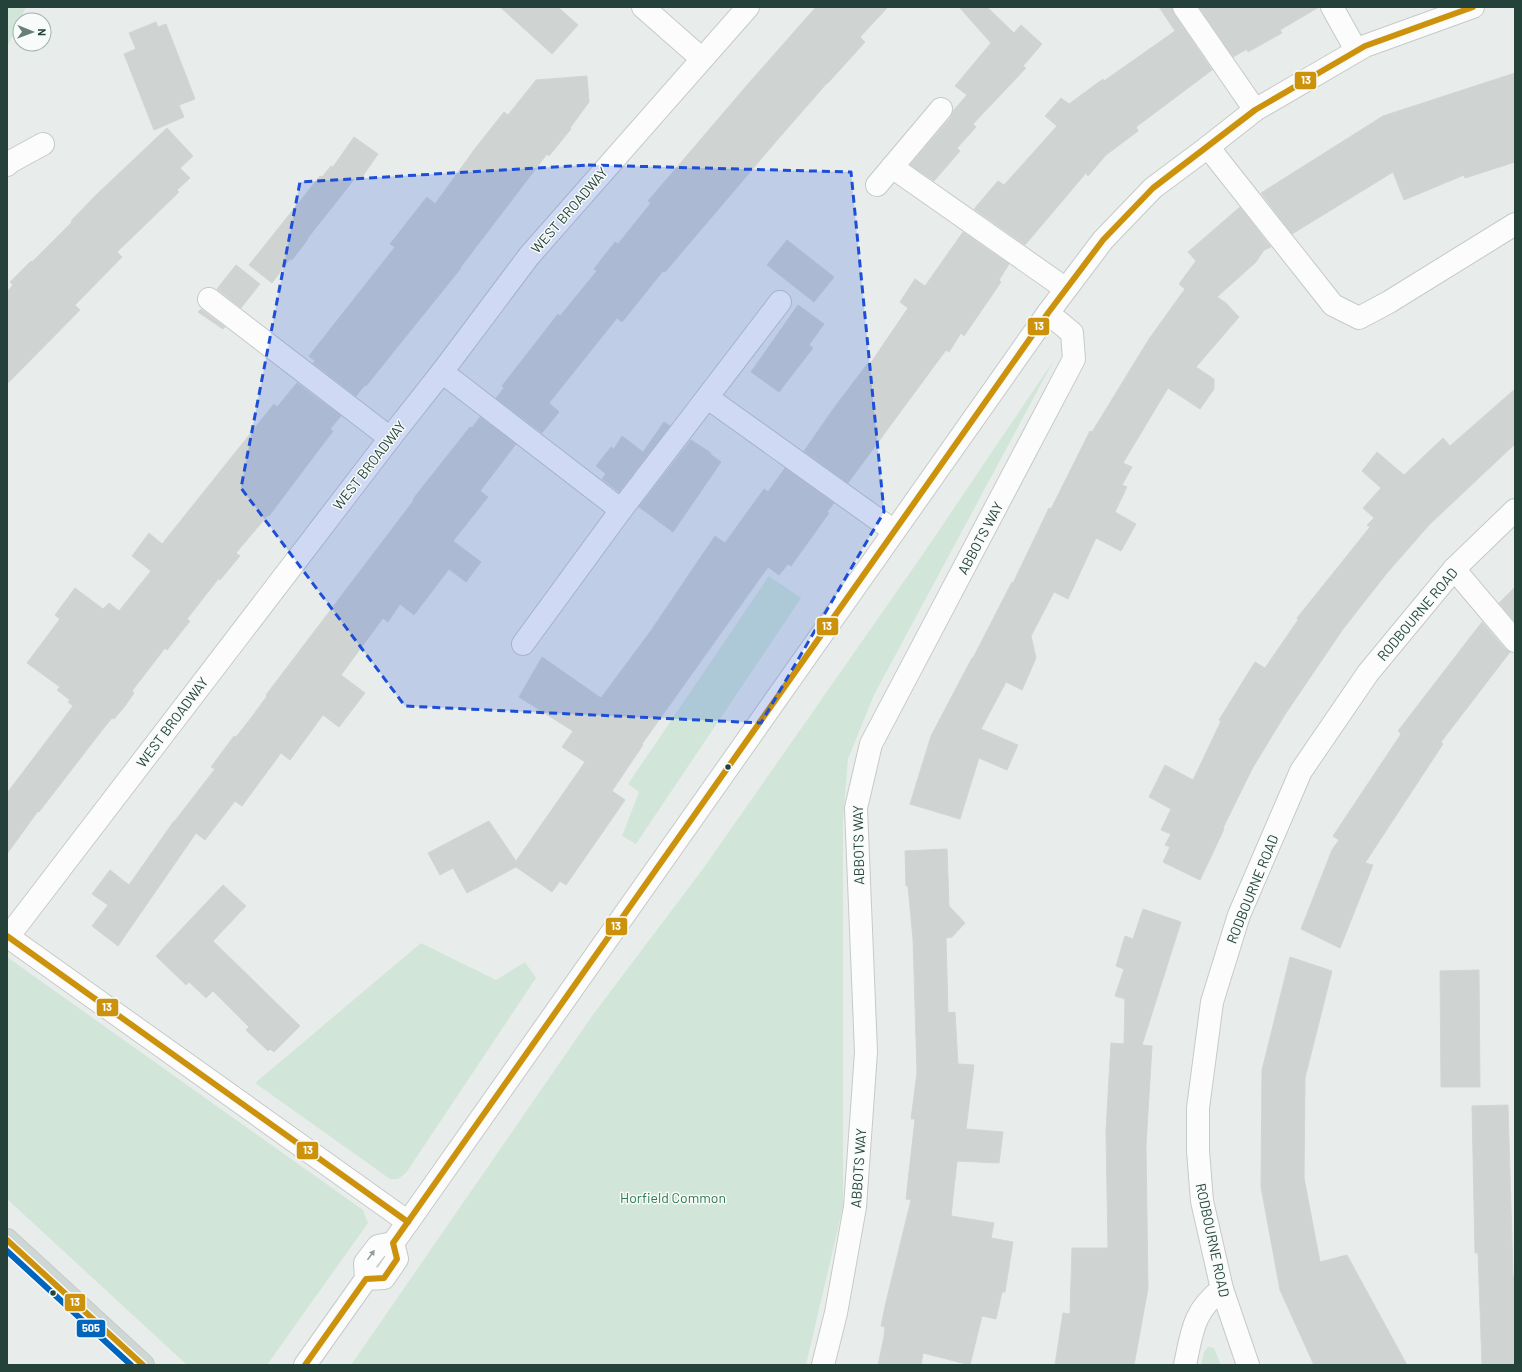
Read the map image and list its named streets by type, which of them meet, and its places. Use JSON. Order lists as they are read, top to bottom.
{
  "streets": {
    "street": ["WEST BROADWAY", "ABBOTS WAY", "RODBOURNE ROAD"]
  },
  "parks": ["Horfield Common"],
  "lines": ["transit line 13", "transit line 505"],
  "north": "right"
}
